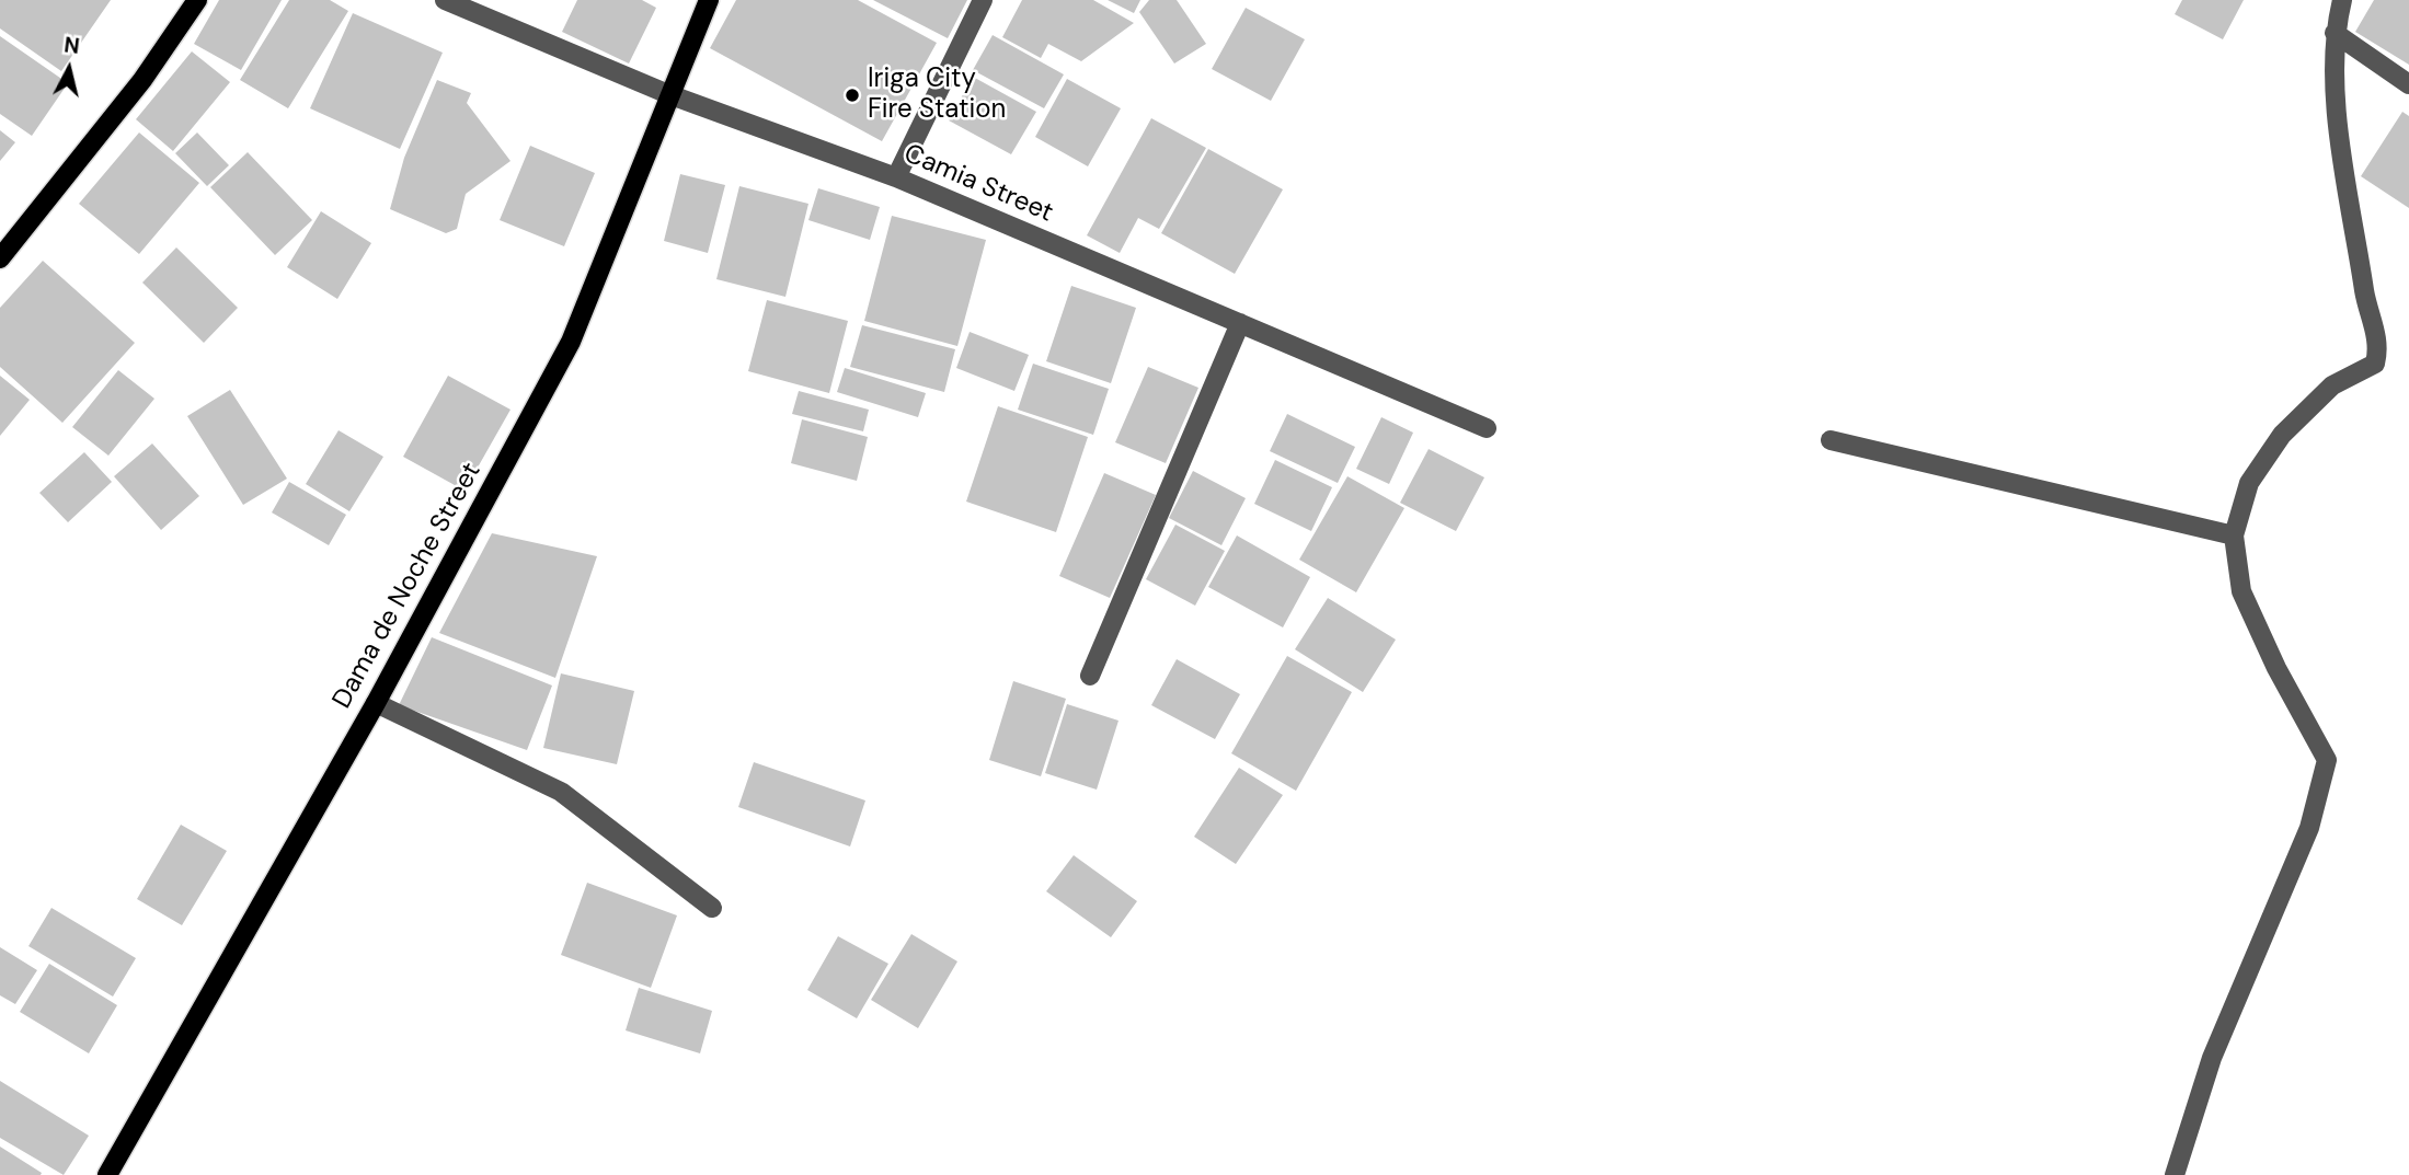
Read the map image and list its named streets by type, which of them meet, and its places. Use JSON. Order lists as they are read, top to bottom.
{
  "streets": {
    "main road": ["Dama de Noche Street"],
    "street": ["Camia Street"]
  },
  "crossings": [
    ["Camia Street", "Dama de Noche Street"]
  ],
  "places": ["Iriga City Fire Station"],
  "north": "top"
}
